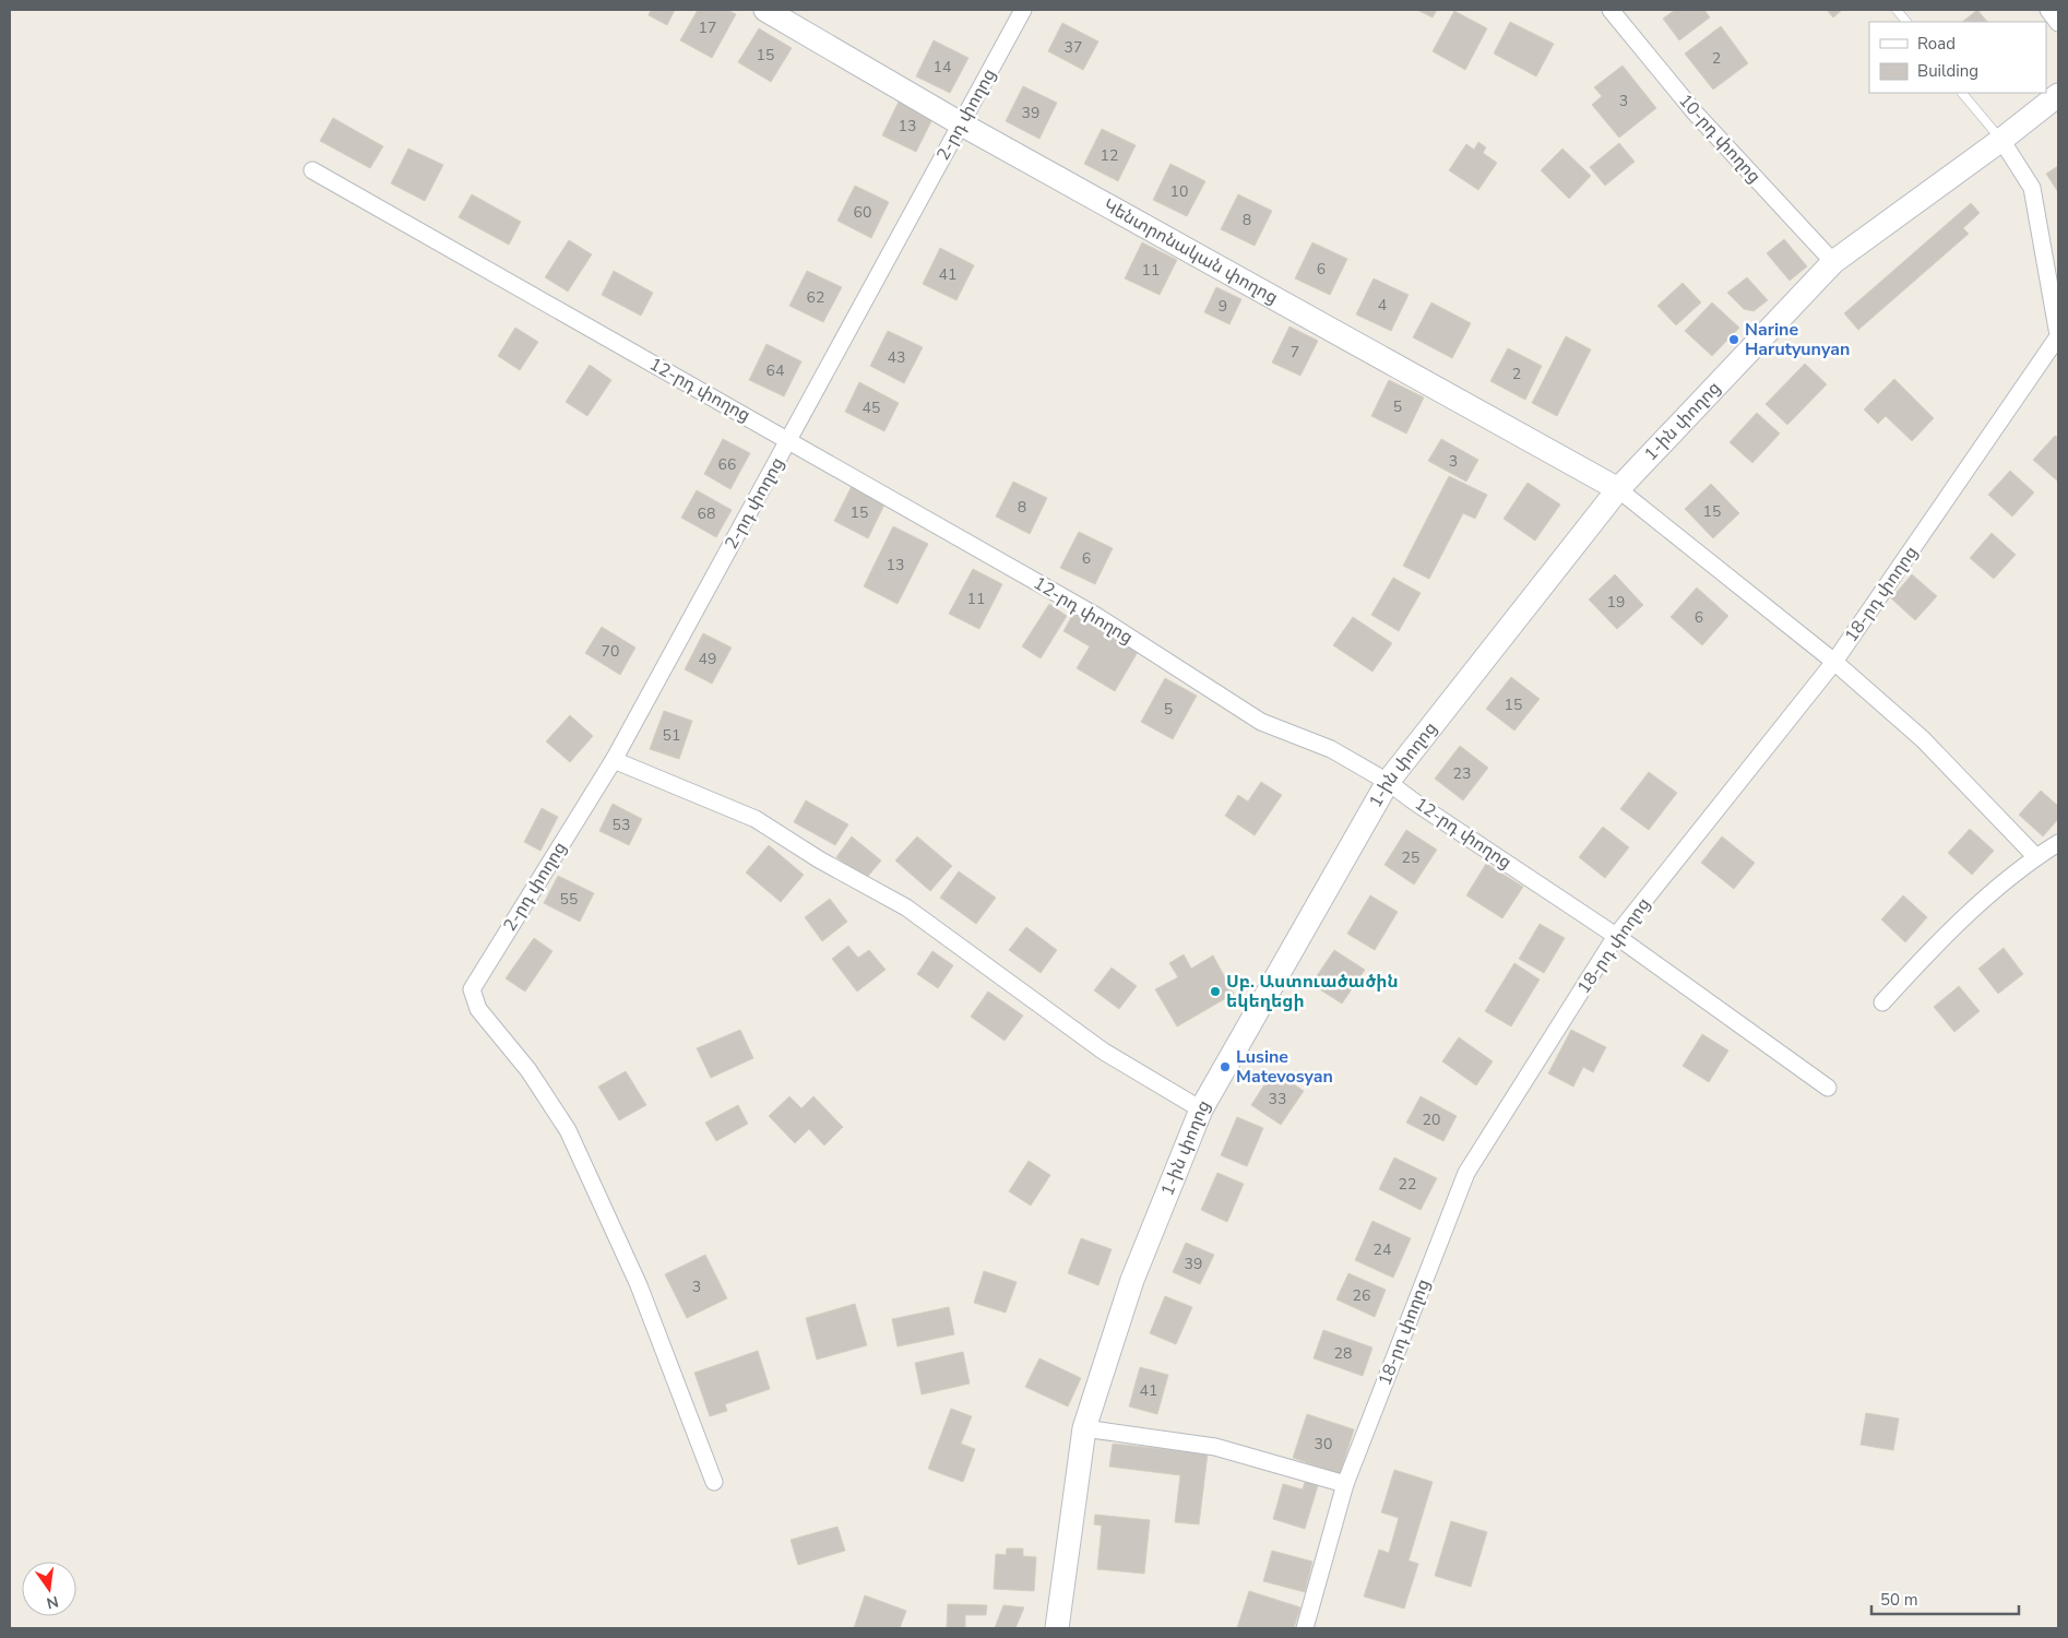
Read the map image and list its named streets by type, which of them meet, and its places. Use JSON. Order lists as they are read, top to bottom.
{
  "streets": {
    "main road": ["Կենտրոնական փողոց", "1-ին փողոց"],
    "street": [
      "2-րդ փողոց",
      "10-րդ փողոց",
      "12-րդ փողոց",
      "18-րդ փողոց"
    ]
  },
  "crossings": [
    ["2-րդ փողոց", "Կենտրոնական փողոց"],
    ["2-րդ փողոց", "12-րդ փողոց"],
    ["10-րդ փողոց", "1-ին փողոց"],
    ["Կենտրոնական փողոց", "1-ին փողոց"],
    ["12-րդ փողոց", "1-ին փողոց"],
    ["12-րդ փողոց", "18-րդ փողոց"]
  ],
  "places": ["Narine Harutyunyan", "Սբ. Աստուածածին եկեղեցի", "Lusine Matevosyan"],
  "house_numbers": [
    "17",
    "37",
    "15",
    "2",
    "14",
    "3",
    "39",
    "13",
    "12",
    "10",
    "60",
    "8",
    "6",
    "11",
    "41",
    "62",
    "4",
    "9",
    "7",
    "43",
    "64",
    "2",
    "5",
    "45",
    "3",
    "66",
    "8",
    "15",
    "15",
    "68",
    "6",
    "13",
    "11",
    "19",
    "6",
    "70",
    "49",
    "15",
    "5",
    "51",
    "23",
    "53",
    "25",
    "55",
    "33",
    "20",
    "22",
    "24",
    "39",
    "3",
    "26",
    "28",
    "41",
    "30"
  ],
  "legend": ["Road", "Building"],
  "scale_bar": "50 m",
  "north": "bottom"
}
